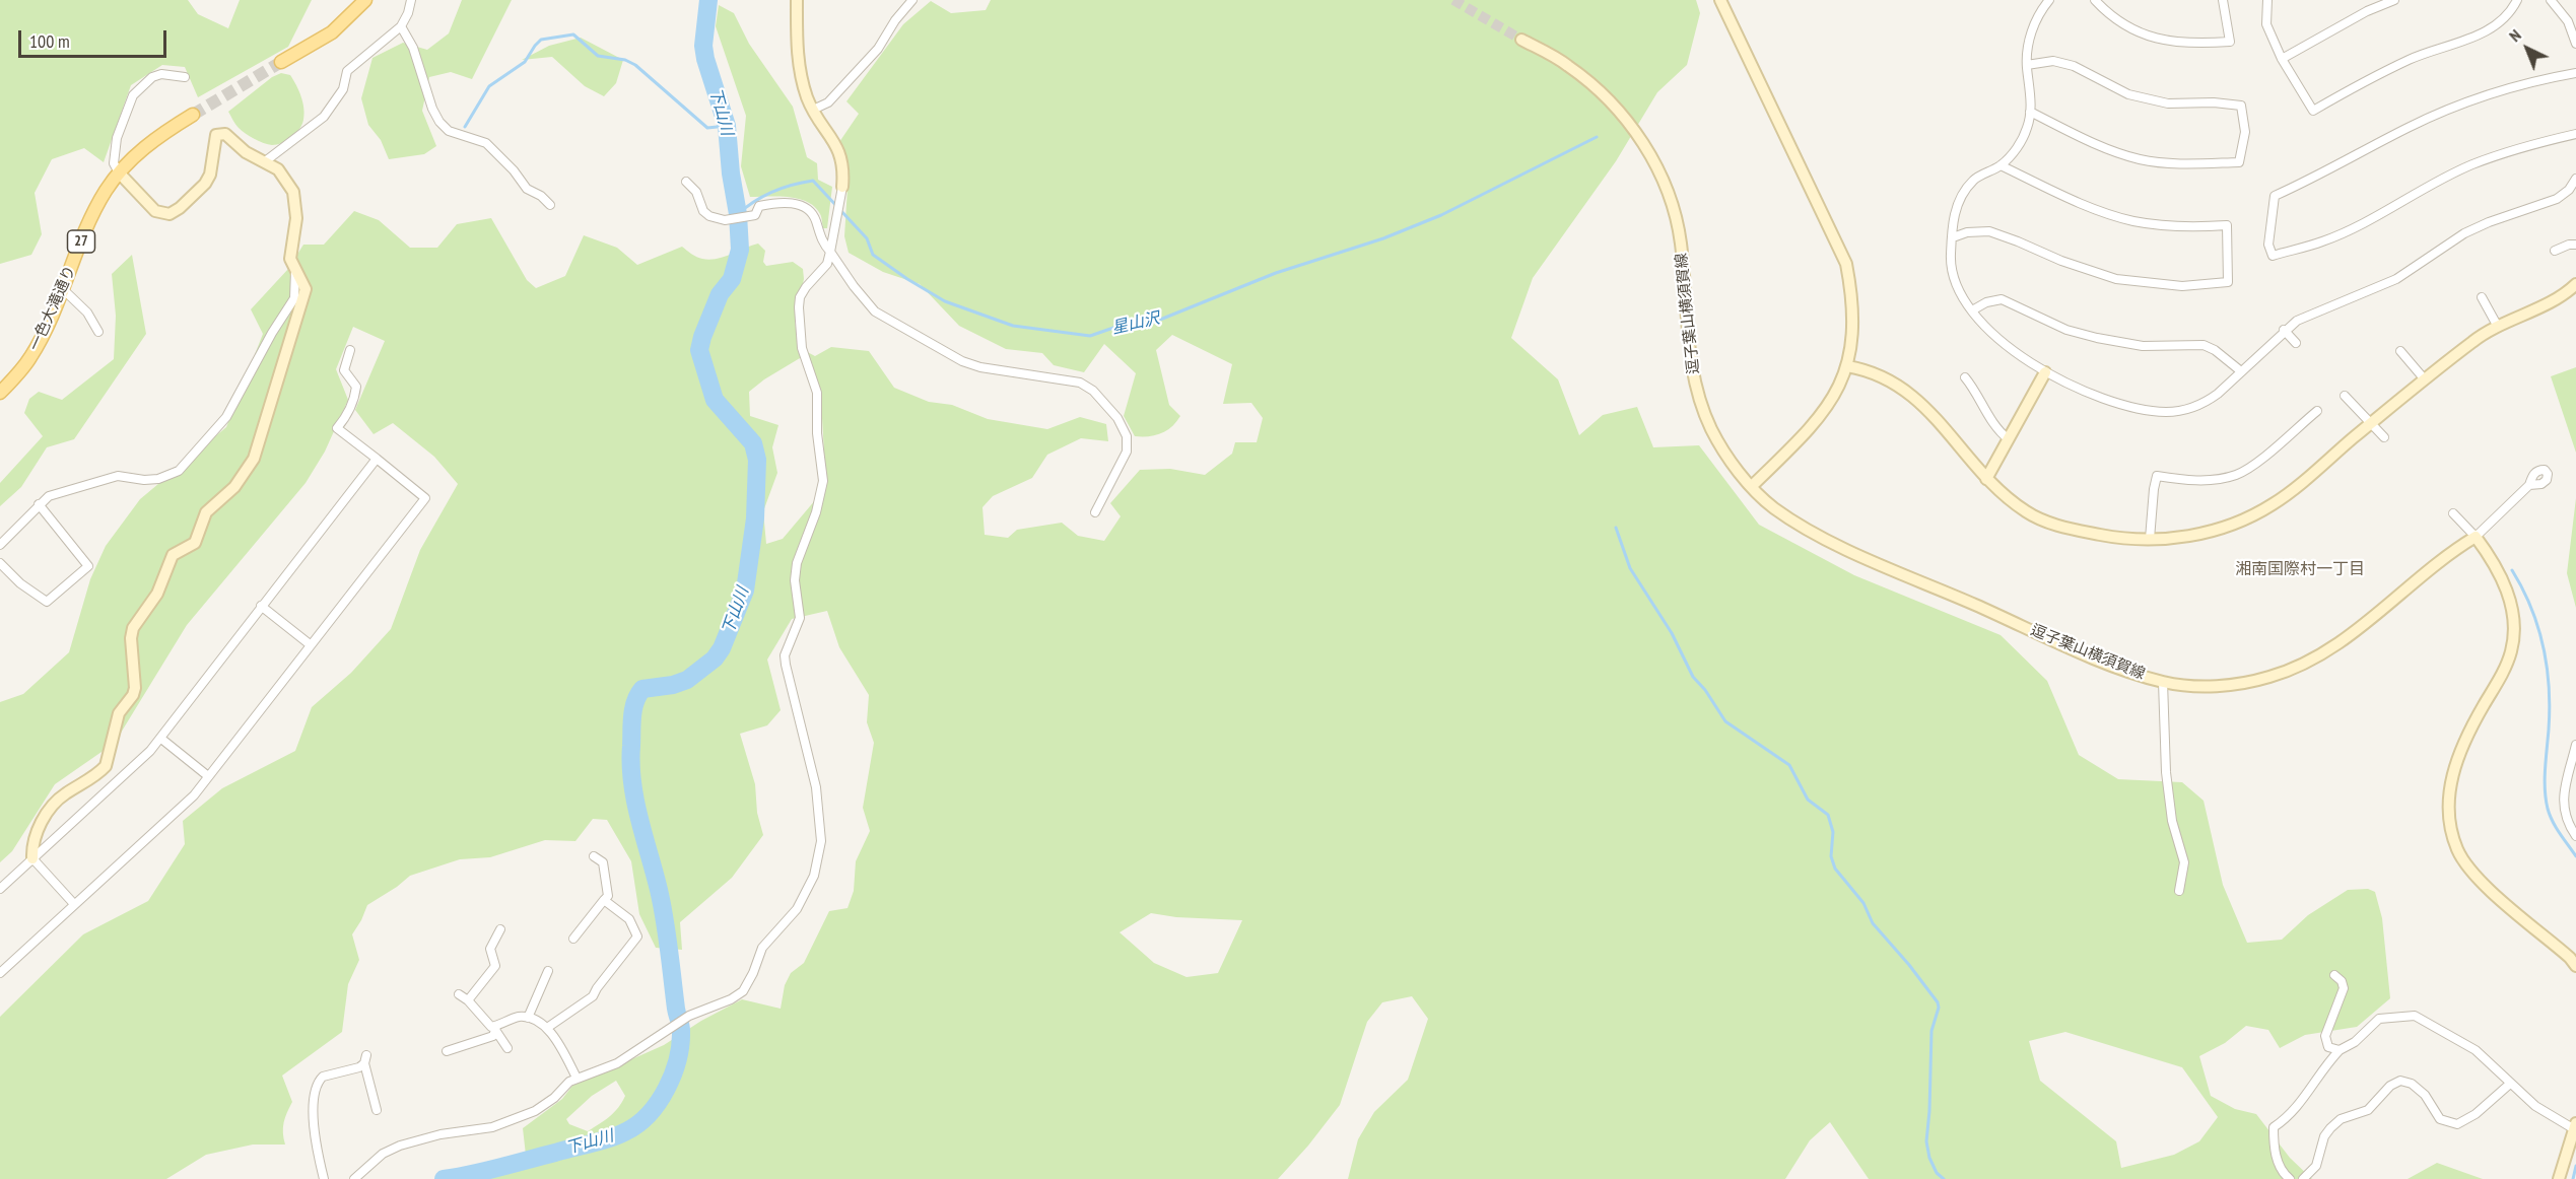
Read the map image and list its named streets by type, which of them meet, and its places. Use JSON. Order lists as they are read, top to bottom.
{
  "streets": {
    "main road": ["27", "一色大滝通り"],
    "street": ["逗子葉山横須賀線"]
  },
  "districts": ["湘南国際村一丁目"],
  "water": ["下山川", "星山沢"],
  "scale_bar": "100 m",
  "north": "top left"
}
